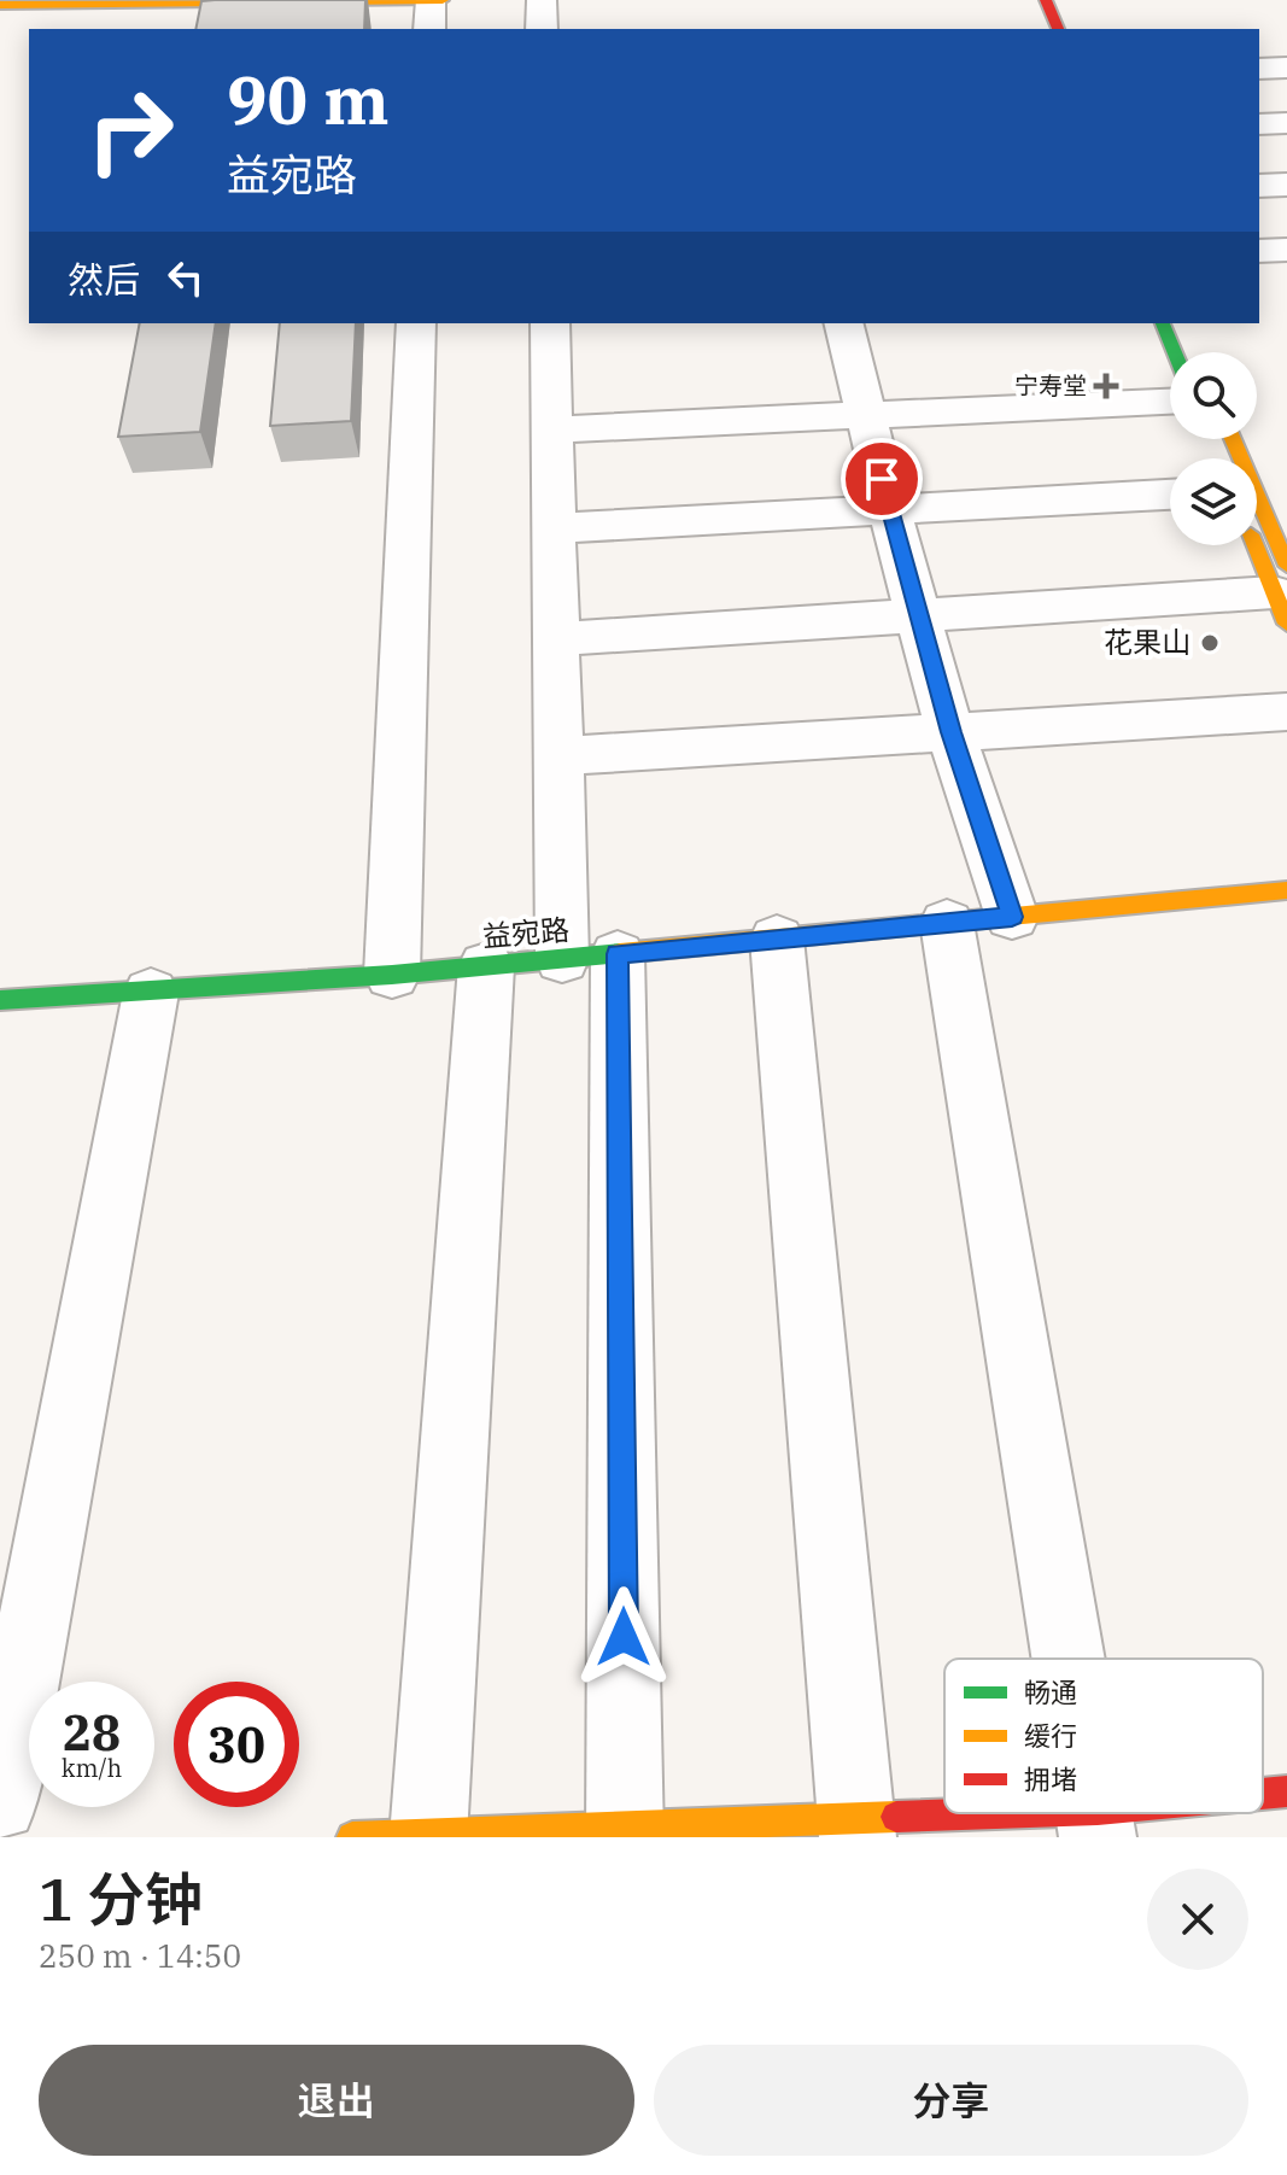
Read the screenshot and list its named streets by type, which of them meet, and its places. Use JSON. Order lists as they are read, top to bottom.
{
  "streets": {
    "main road": ["益宛路"]
  },
  "places": {
    "health": ["宁寿堂"],
    "other": ["花果山"]
  },
  "legend": ["畅通", "缓行", "拥堵"],
  "page": {
    "turn": ["90 m", "益宛路"],
    "then": "然后",
    "speed": "28 km/h",
    "limit": "30",
    "heading": ["1 分钟", "250 m · 14:50"],
    "buttons": ["退出", "分享"]
  }
}
